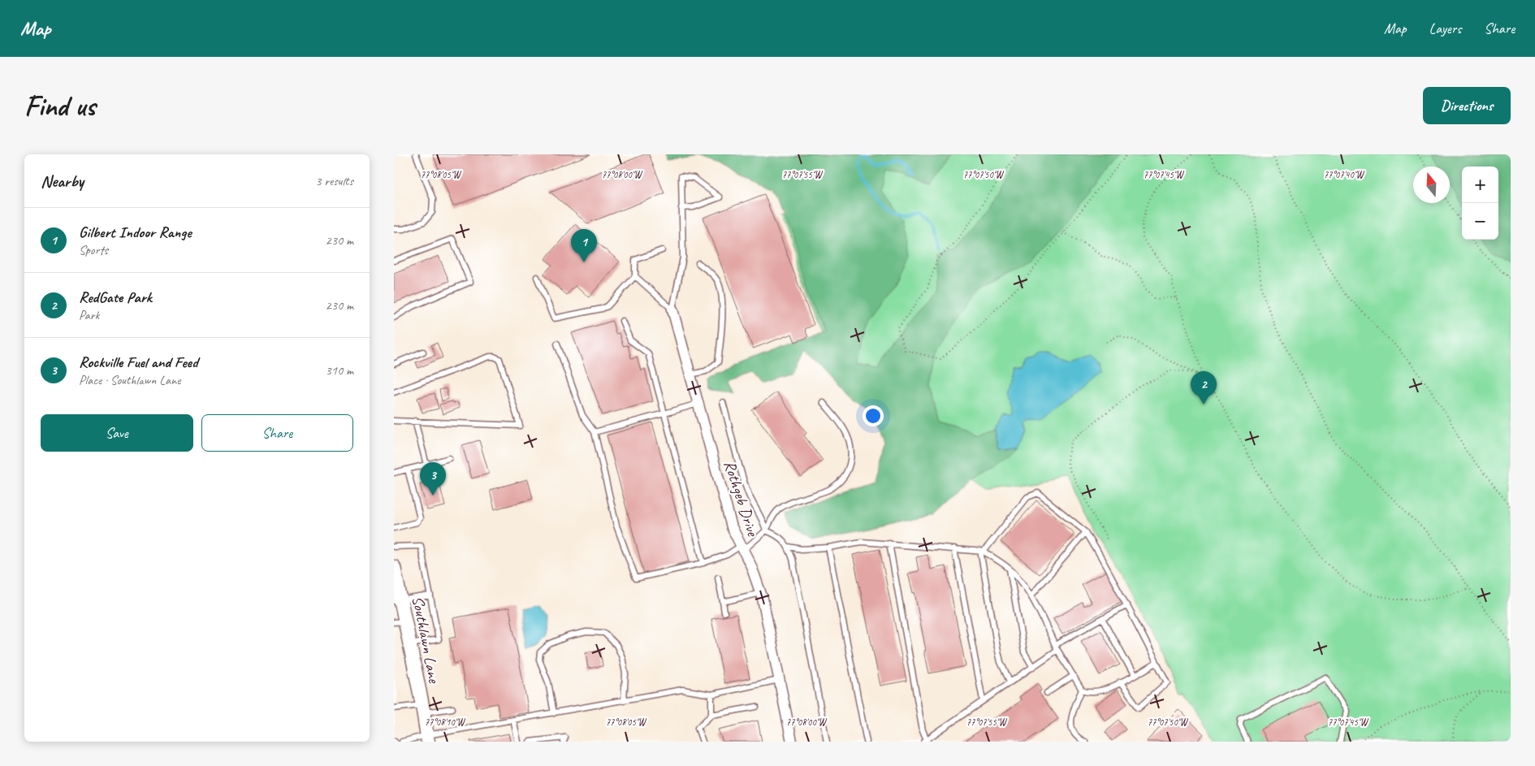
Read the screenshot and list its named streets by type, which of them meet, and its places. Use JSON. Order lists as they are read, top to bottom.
{
  "streets": {
    "street": ["Rothgeb Drive", "Southlawn Lane"]
  },
  "north": "top",
  "page": {
    "header": "Map",
    "nav": ["Map", "Layers", "Share"],
    "buttons": [
      "Directions",
      ["Save", "Share"]
    ],
    "title": "Find us",
    "heading": ["Nearby", "3 results"],
    "map_buttons": ["+", "−"],
    "list": [
      {
        "mark": "1",
        "name": "Gilbert Indoor Range",
        "note": "Sports",
        "value": "230 m"
      },
      {
        "mark": "2",
        "name": "RedGate Park",
        "note": "Park",
        "value": "230 m"
      },
      {
        "mark": "3",
        "name": "Rockville Fuel and Feed",
        "note": "Place · Southlawn Lane",
        "value": "310 m"
      }
    ],
    "pins": ["1", "2", "3"]
  },
  "coordinates": [
    "77°08'05\"W",
    "77°08'00\"W",
    "77°07'55\"W",
    "77°07'50\"W",
    "77°07'45\"W",
    "77°07'40\"W",
    "77°08'10\"W"
  ]
}
